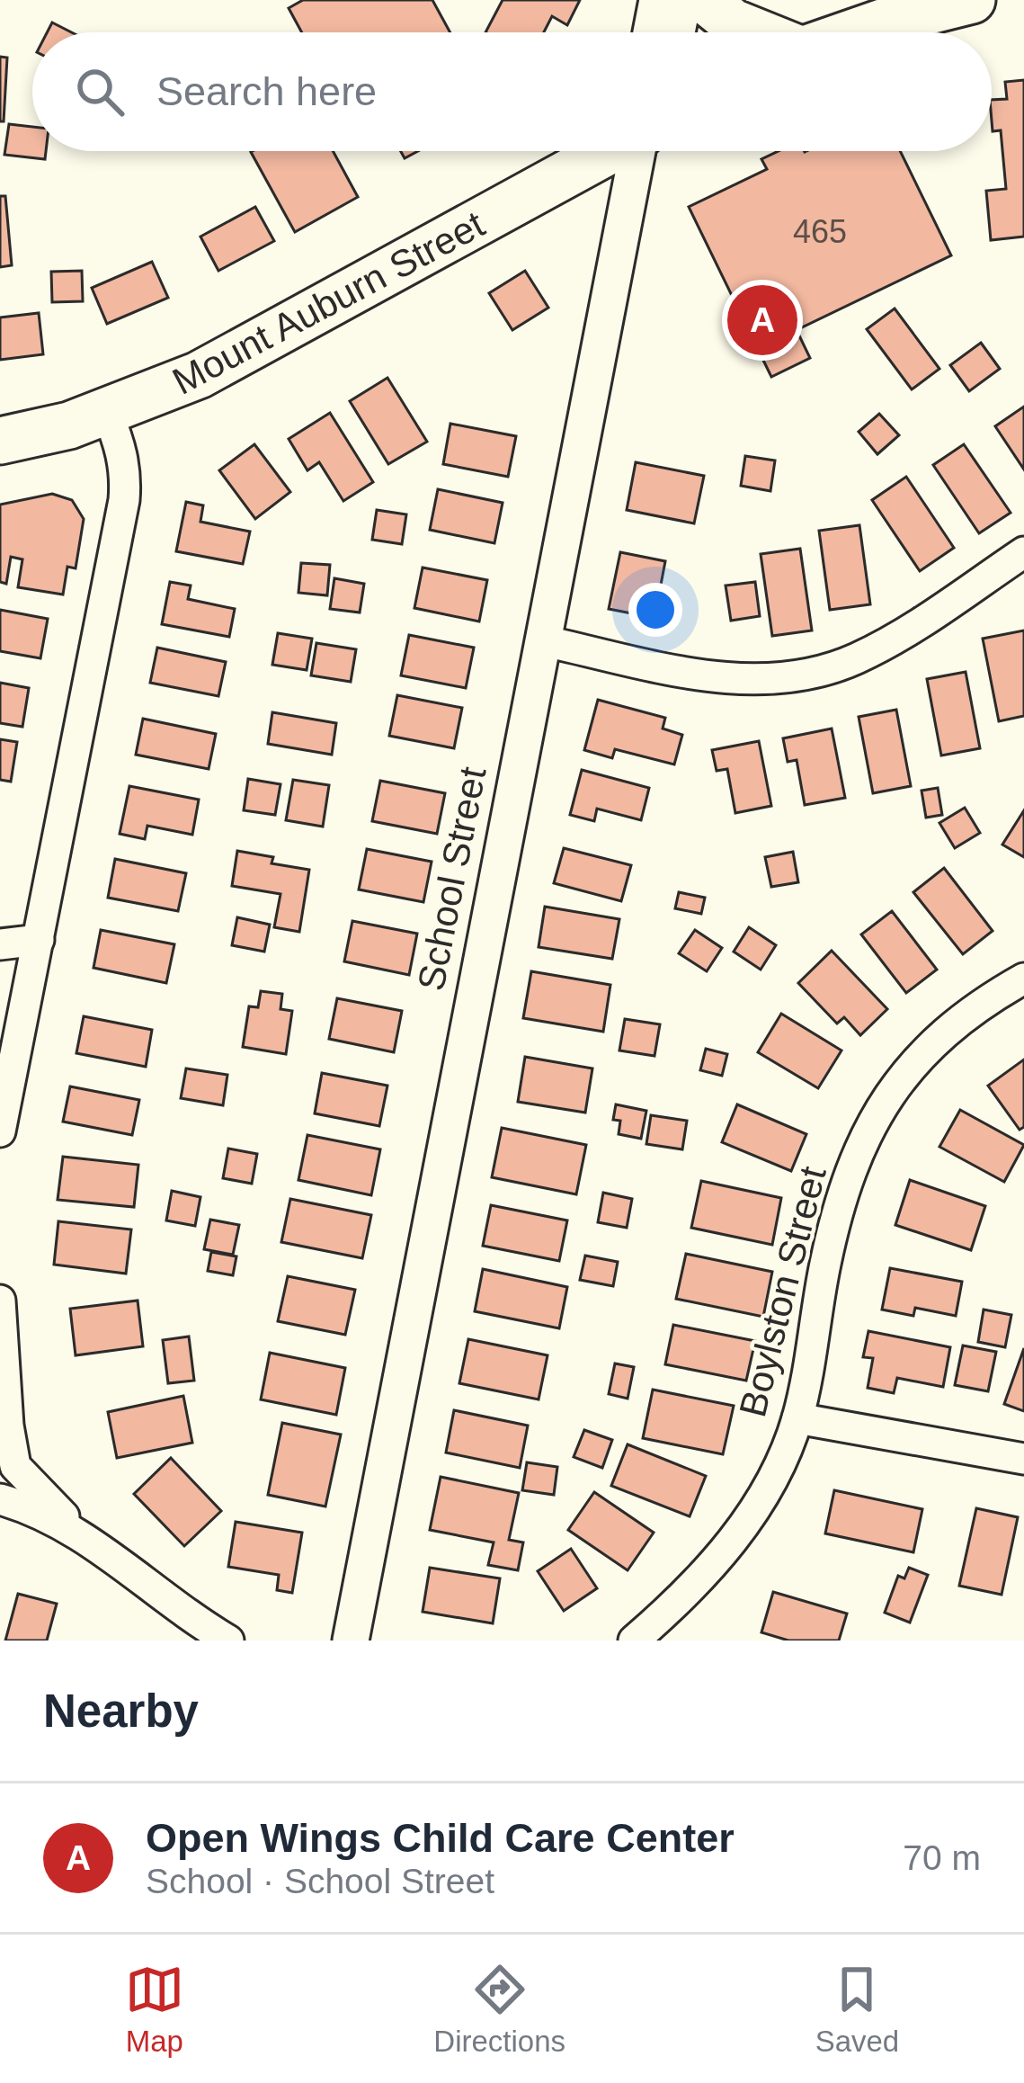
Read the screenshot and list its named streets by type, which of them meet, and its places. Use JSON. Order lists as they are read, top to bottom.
{
  "streets": {
    "main road": ["Mount Auburn Street"],
    "street": ["School Street", "Boylston Street"]
  },
  "house_numbers": ["465"],
  "page": {
    "search": "Search here",
    "pins": "A",
    "heading": "Nearby",
    "list": [
      {
        "mark": "A",
        "name": "Open Wings Child Care Center",
        "note": "School · School Street",
        "value": "70 m"
      }
    ],
    "nav": ["Map", "Directions", "Saved"]
  }
}
